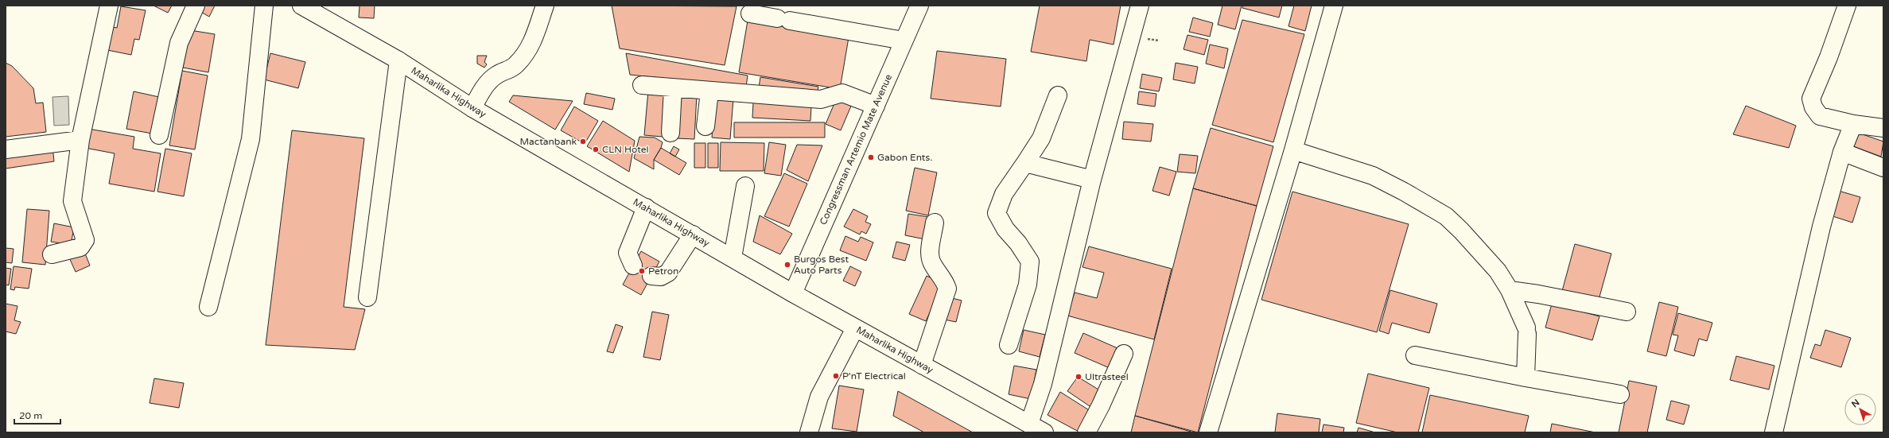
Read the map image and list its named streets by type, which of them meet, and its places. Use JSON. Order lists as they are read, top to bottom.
{
  "streets": {
    "street": ["Maharlika Highway", "Congressman Artemio Mate Avenue"]
  },
  "crossings": [
    ["Maharlika Highway", "Congressman Artemio Mate Avenue"]
  ],
  "places": [
    "Mactanbank",
    "CLN Hotel",
    "Gabon Ents.",
    "Burgos Best Auto Parts",
    "Petron",
    "P'nT Electrical",
    "Ultrasteel"
  ],
  "scale_bar": "20 m",
  "north": "top left"
}
